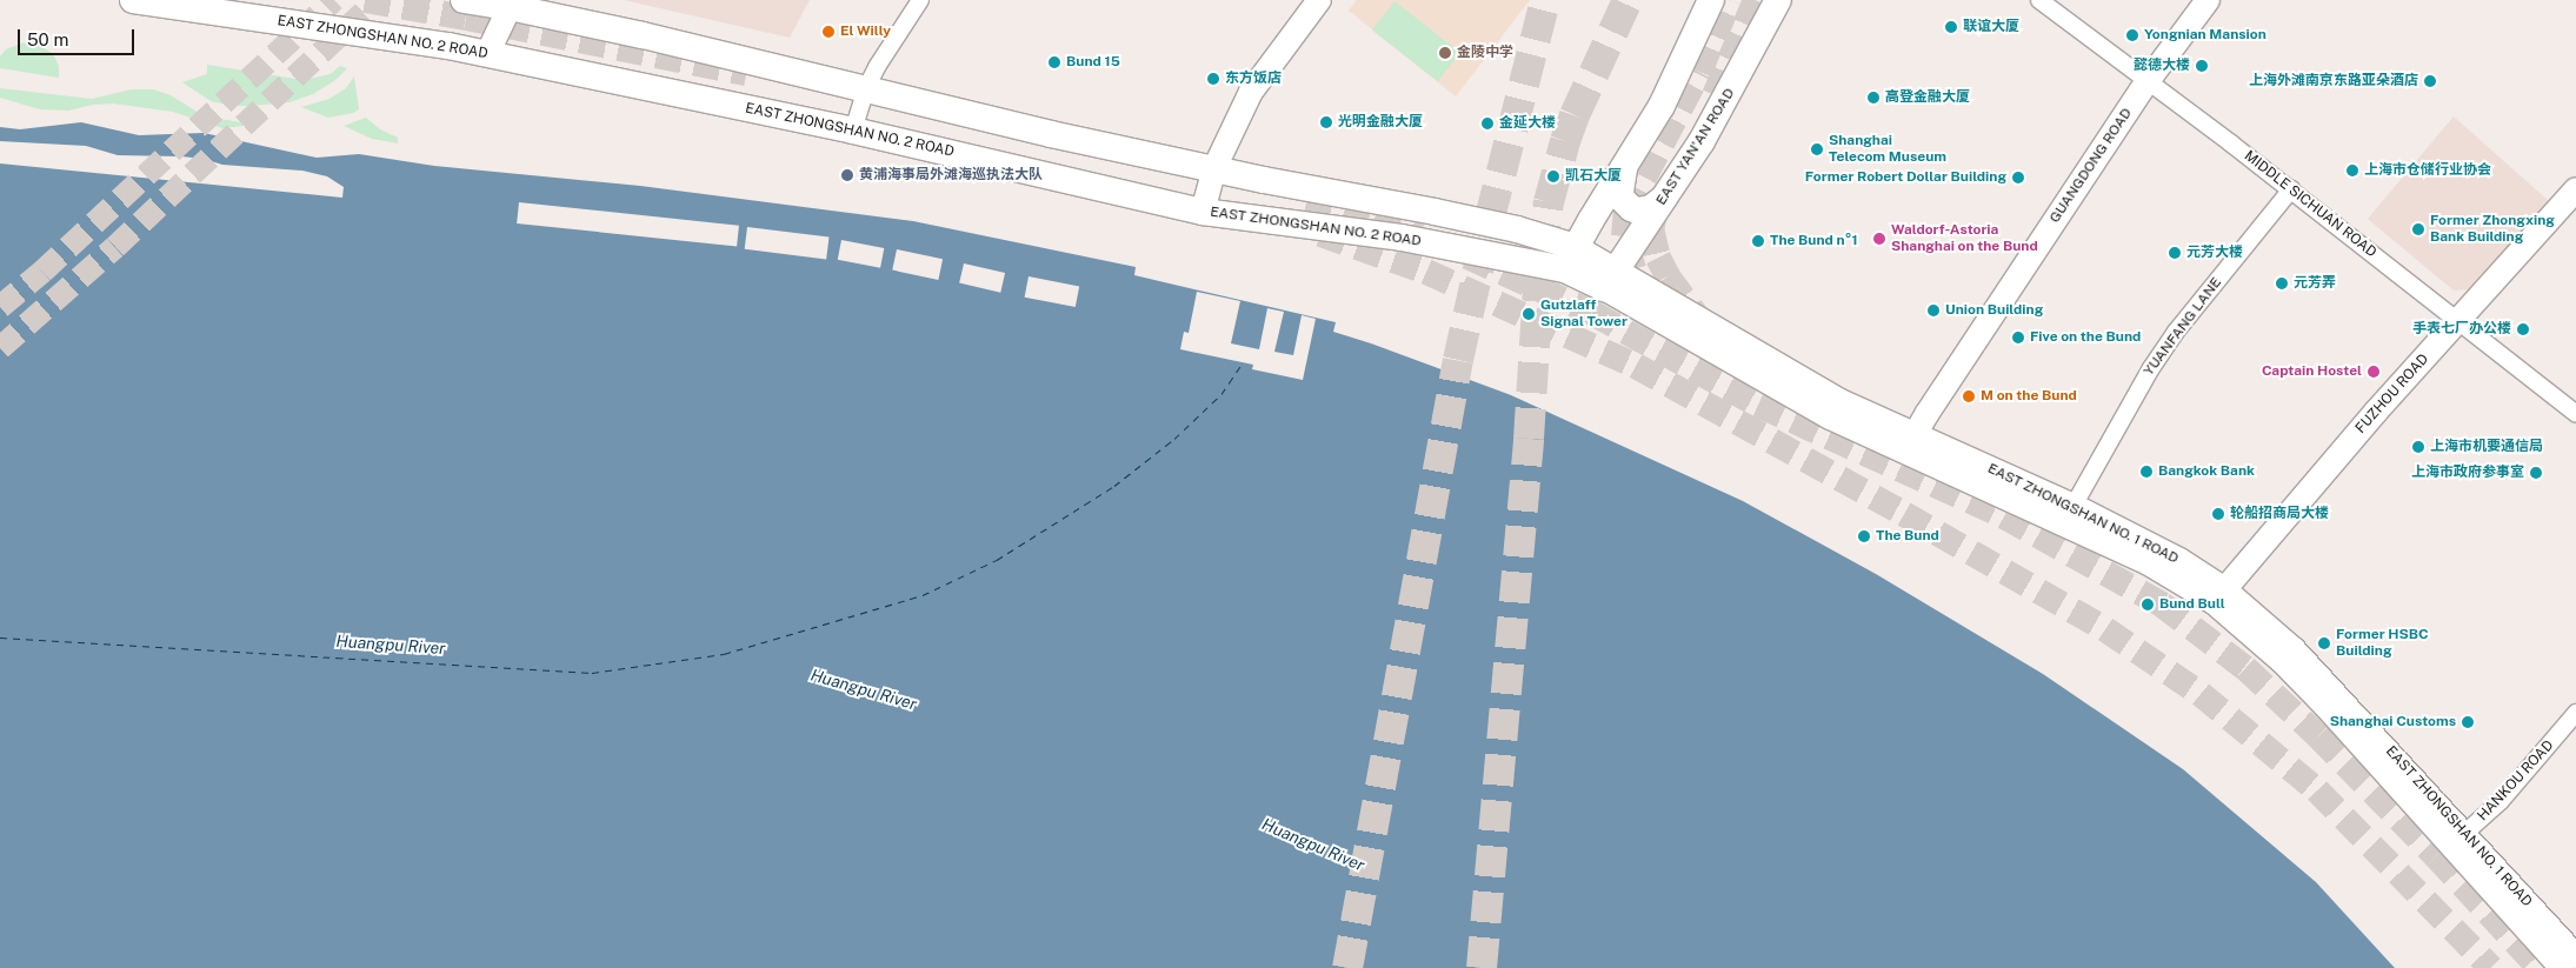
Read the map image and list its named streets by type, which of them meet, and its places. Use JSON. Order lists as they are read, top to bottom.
{
  "streets": {
    "main road": [
      "EAST ZHONGSHAN NO. 2 ROAD",
      "EAST YAN'AN ROAD",
      "GUANGDONG ROAD",
      "FUZHOU ROAD",
      "EAST ZHONGSHAN NO. 1 ROAD"
    ],
    "street": ["MIDDLE SICHUAN ROAD", "YUANFANG LANE", "HANKOU ROAD"]
  },
  "crossings": [
    ["EAST YAN'AN ROAD", "EAST ZHONGSHAN NO. 1 ROAD"],
    ["GUANGDONG ROAD", "MIDDLE SICHUAN ROAD"],
    ["GUANGDONG ROAD", "EAST ZHONGSHAN NO. 1 ROAD"],
    ["MIDDLE SICHUAN ROAD", "YUANFANG LANE"],
    ["MIDDLE SICHUAN ROAD", "FUZHOU ROAD"],
    ["YUANFANG LANE", "EAST ZHONGSHAN NO. 1 ROAD"],
    ["FUZHOU ROAD", "EAST ZHONGSHAN NO. 1 ROAD"],
    ["EAST ZHONGSHAN NO. 1 ROAD", "HANKOU ROAD"]
  ],
  "water": ["Huangpu River"],
  "places": [
    "联谊大厦",
    "El Willy",
    "Yongnian Mansion",
    "金陵中学",
    "Bund 15",
    "懿德大楼",
    "东方饭店",
    "上海外滩南京东路亚朵酒店",
    "高登金融大厦",
    "光明金融大厦",
    "金延大楼",
    "Shanghai Telecom Museum",
    "上海市仓储行业协会",
    "黄浦海事局外滩海巡执法大队",
    "凯石大厦",
    "Former Robert Dollar Building",
    "Former Zhongxing Bank Building",
    "Waldorf-Astoria Shanghai on the Bund",
    "The Bund n°1",
    "元芳大楼",
    "元芳弄",
    "Union Building",
    "Gutzlaff Signal Tower",
    "手表七厂办公楼",
    "Five on the Bund",
    "Captain Hostel",
    "M on the Bund",
    "上海市机要通信局",
    "Bangkok Bank",
    "上海市政府参事室",
    "轮船招商局大楼",
    "The Bund",
    "Bund Bull",
    "Former HSBC Building",
    "Shanghai Customs"
  ],
  "scale_bar": "50 m"
}
